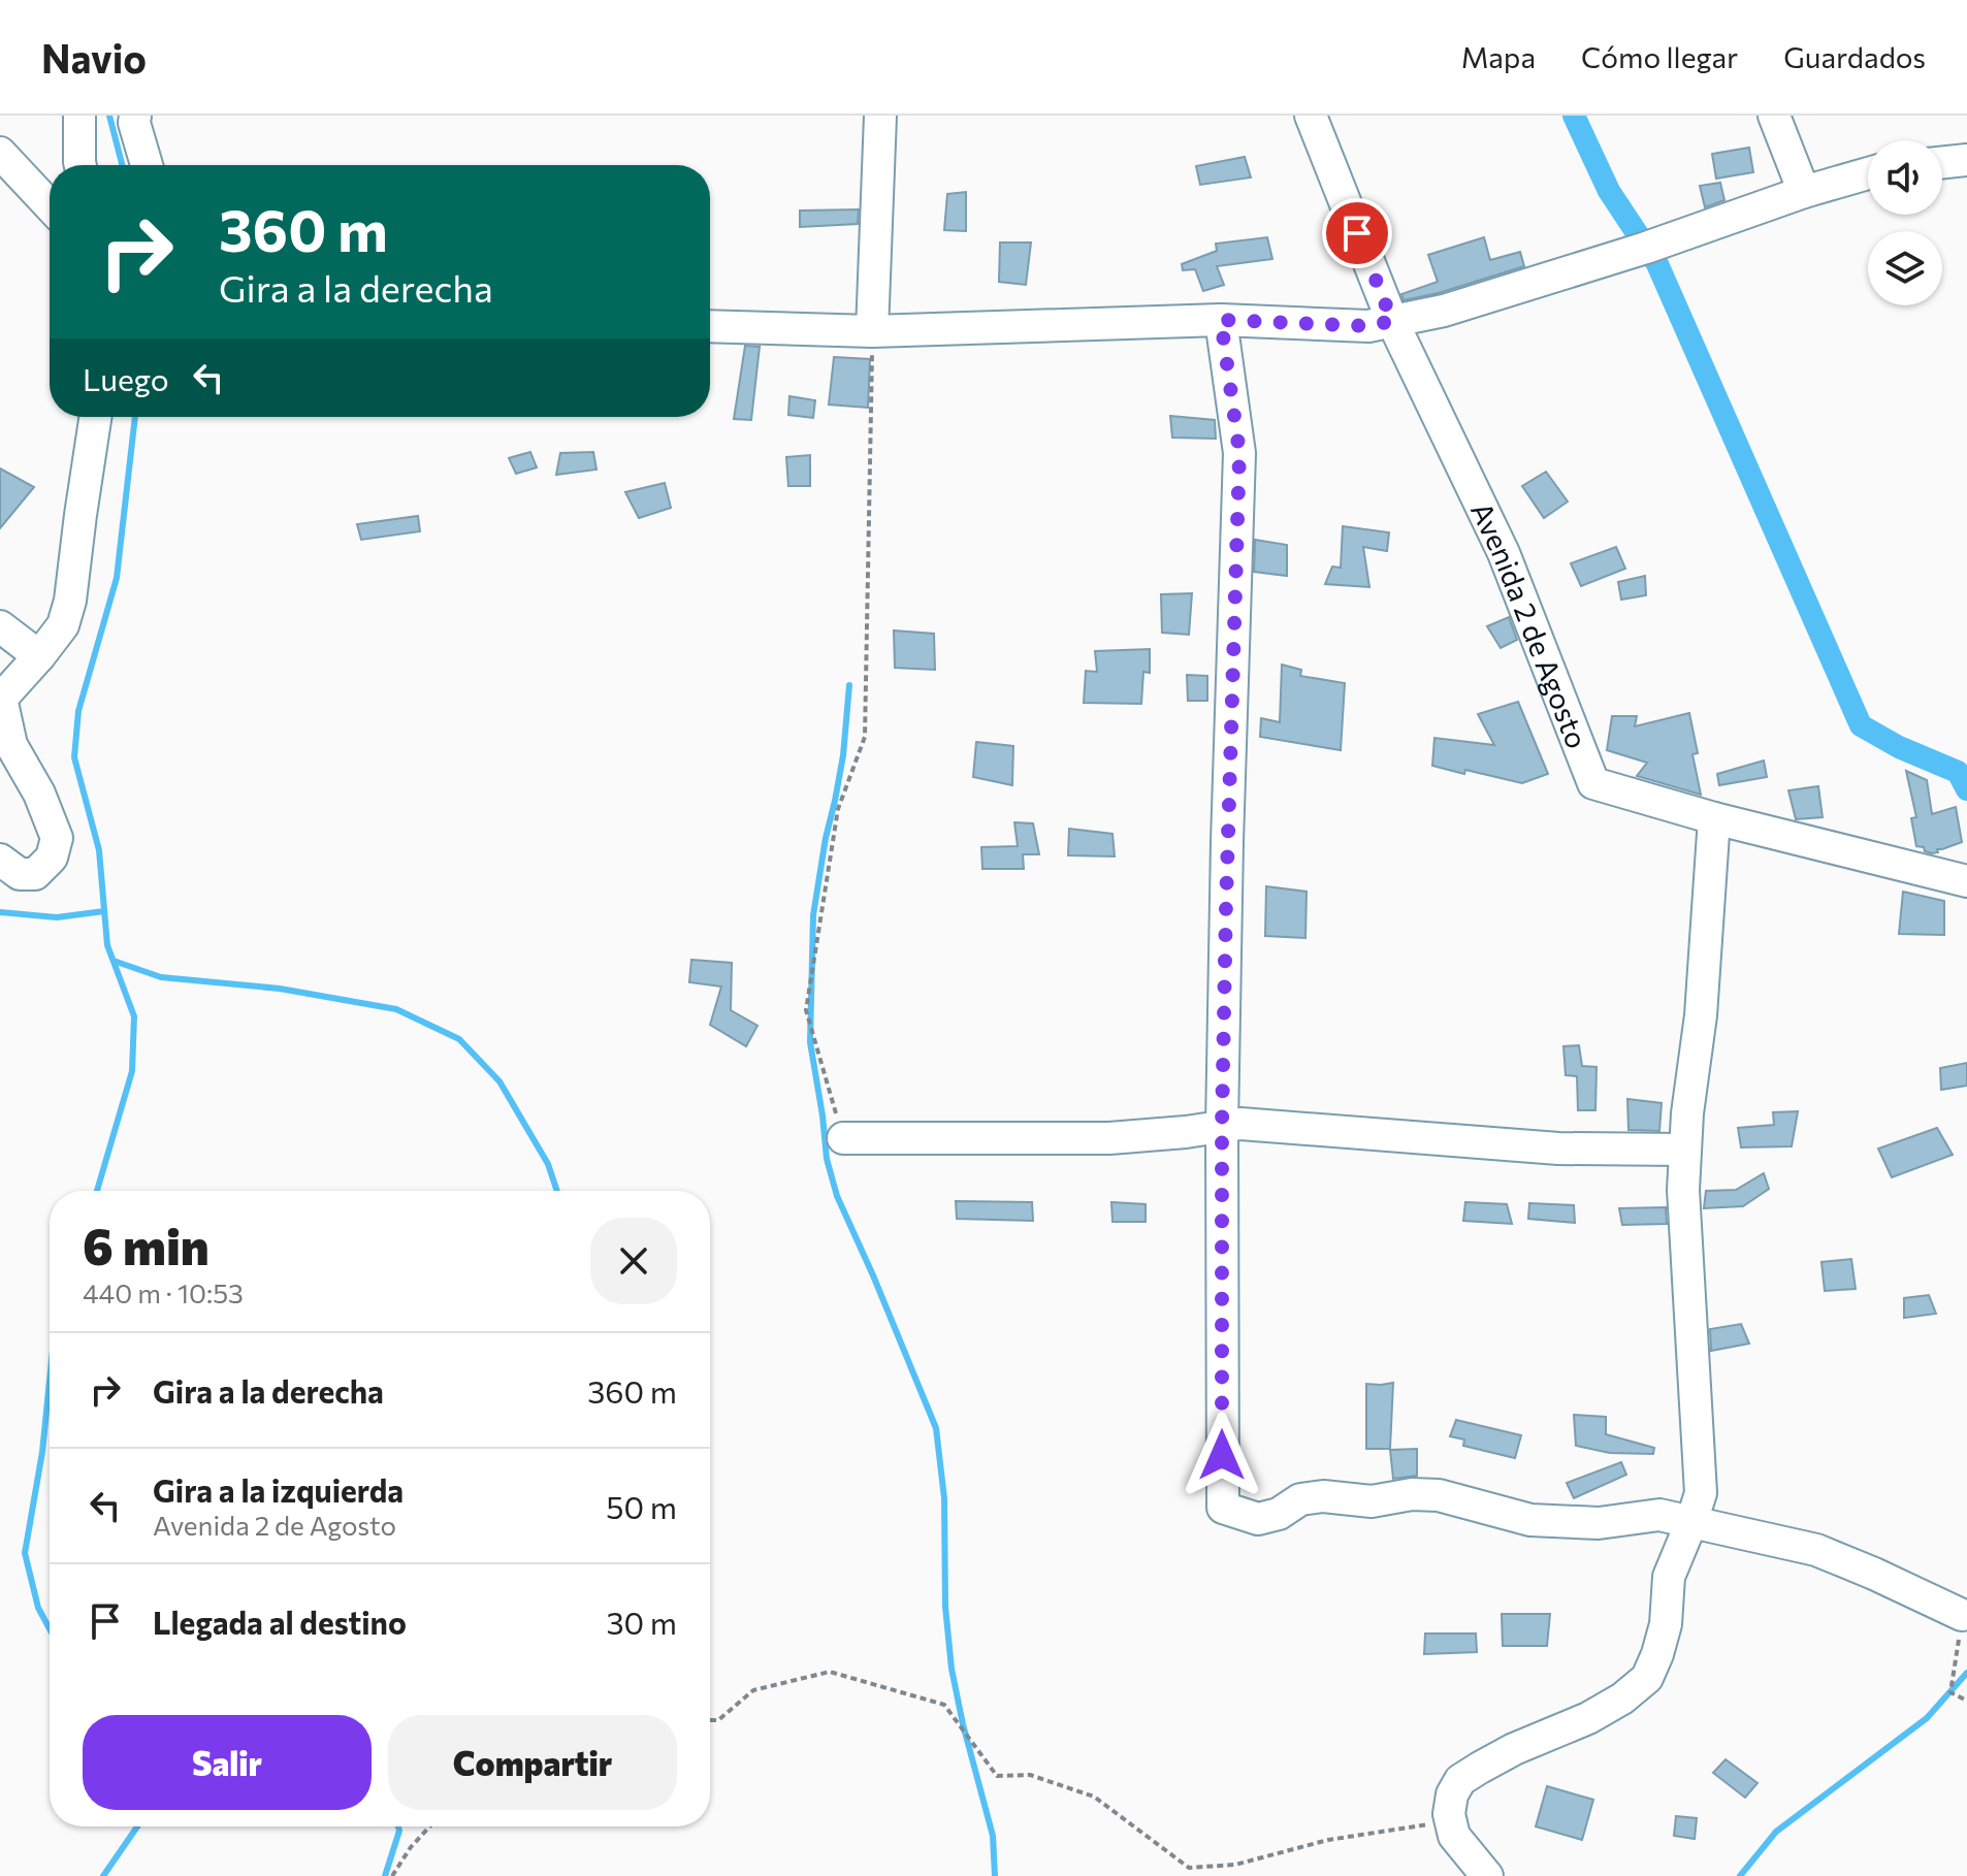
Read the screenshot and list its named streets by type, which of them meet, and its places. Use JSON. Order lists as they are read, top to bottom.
{
  "streets": {
    "street": ["Avenida 2 de Agosto"]
  },
  "page": {
    "header": "Navio",
    "nav": ["Mapa", "Cómo llegar", "Guardados"],
    "turn": ["360 m", "Gira a la derecha"],
    "then": "Luego",
    "heading": ["6 min", "440 m · 10:53"],
    "list": [
      {
        "name": "Gira a la derecha",
        "value": "360 m"
      },
      {
        "name": "Gira a la izquierda",
        "note": "Avenida 2 de Agosto",
        "value": "50 m"
      },
      {
        "name": "Llegada al destino",
        "value": "30 m"
      }
    ],
    "buttons": ["Salir", "Compartir"]
  }
}
